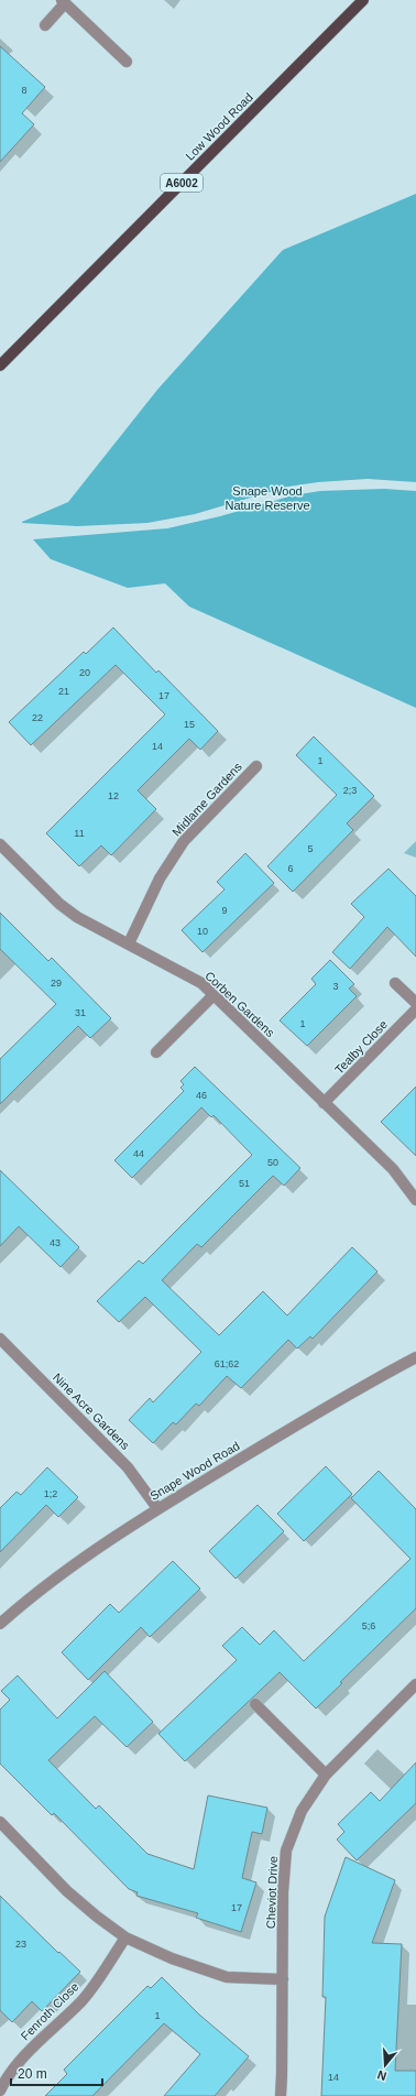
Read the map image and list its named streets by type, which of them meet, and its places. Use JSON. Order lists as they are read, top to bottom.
{
  "streets": {
    "main road": ["Low Wood Road", "A6002"],
    "street": [
      "Midlame Gardens",
      "Corben Gardens",
      "Tealby Close",
      "Nine Acre Gardens",
      "Snape Wood Road",
      "Cheviot Drive",
      "Fenroth Close"
    ]
  },
  "crossings": [
    ["Midlame Gardens", "Corben Gardens"],
    ["Corben Gardens", "Tealby Close"],
    ["Nine Acre Gardens", "Snape Wood Road"]
  ],
  "parks": ["Snape Wood Nature Reserve"],
  "house_numbers": [
    "8",
    "20",
    "21",
    "17",
    "22",
    "15",
    "14",
    "1",
    "2;3",
    "12",
    "11",
    "5",
    "6",
    "9",
    "10",
    "29",
    "3",
    "31",
    "1",
    "46",
    "44",
    "50",
    "51",
    "43",
    "61;62",
    "1;2",
    "5;6",
    "17",
    "23",
    "1",
    "14"
  ],
  "scale_bar": "20 m",
  "north": "bottom"
}
